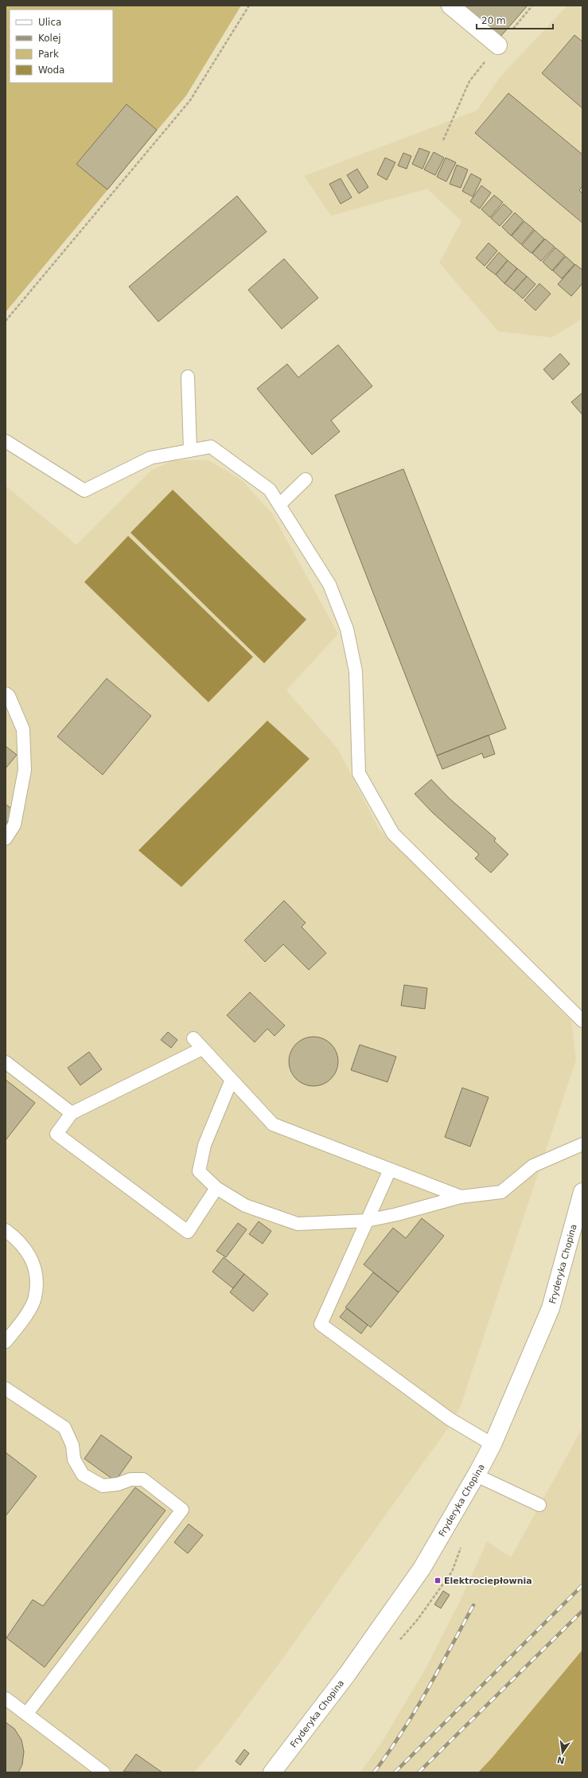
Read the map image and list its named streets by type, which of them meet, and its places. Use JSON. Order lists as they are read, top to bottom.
{
  "streets": {
    "street": ["Fryderyka Chopina"]
  },
  "places": {
    "transit": ["Elektrociepłownia"]
  },
  "legend": [
    "Ulica",
    "Kolej",
    "Park",
    "Woda"
  ],
  "scale_bar": "20 m",
  "north": "bottom"
}
